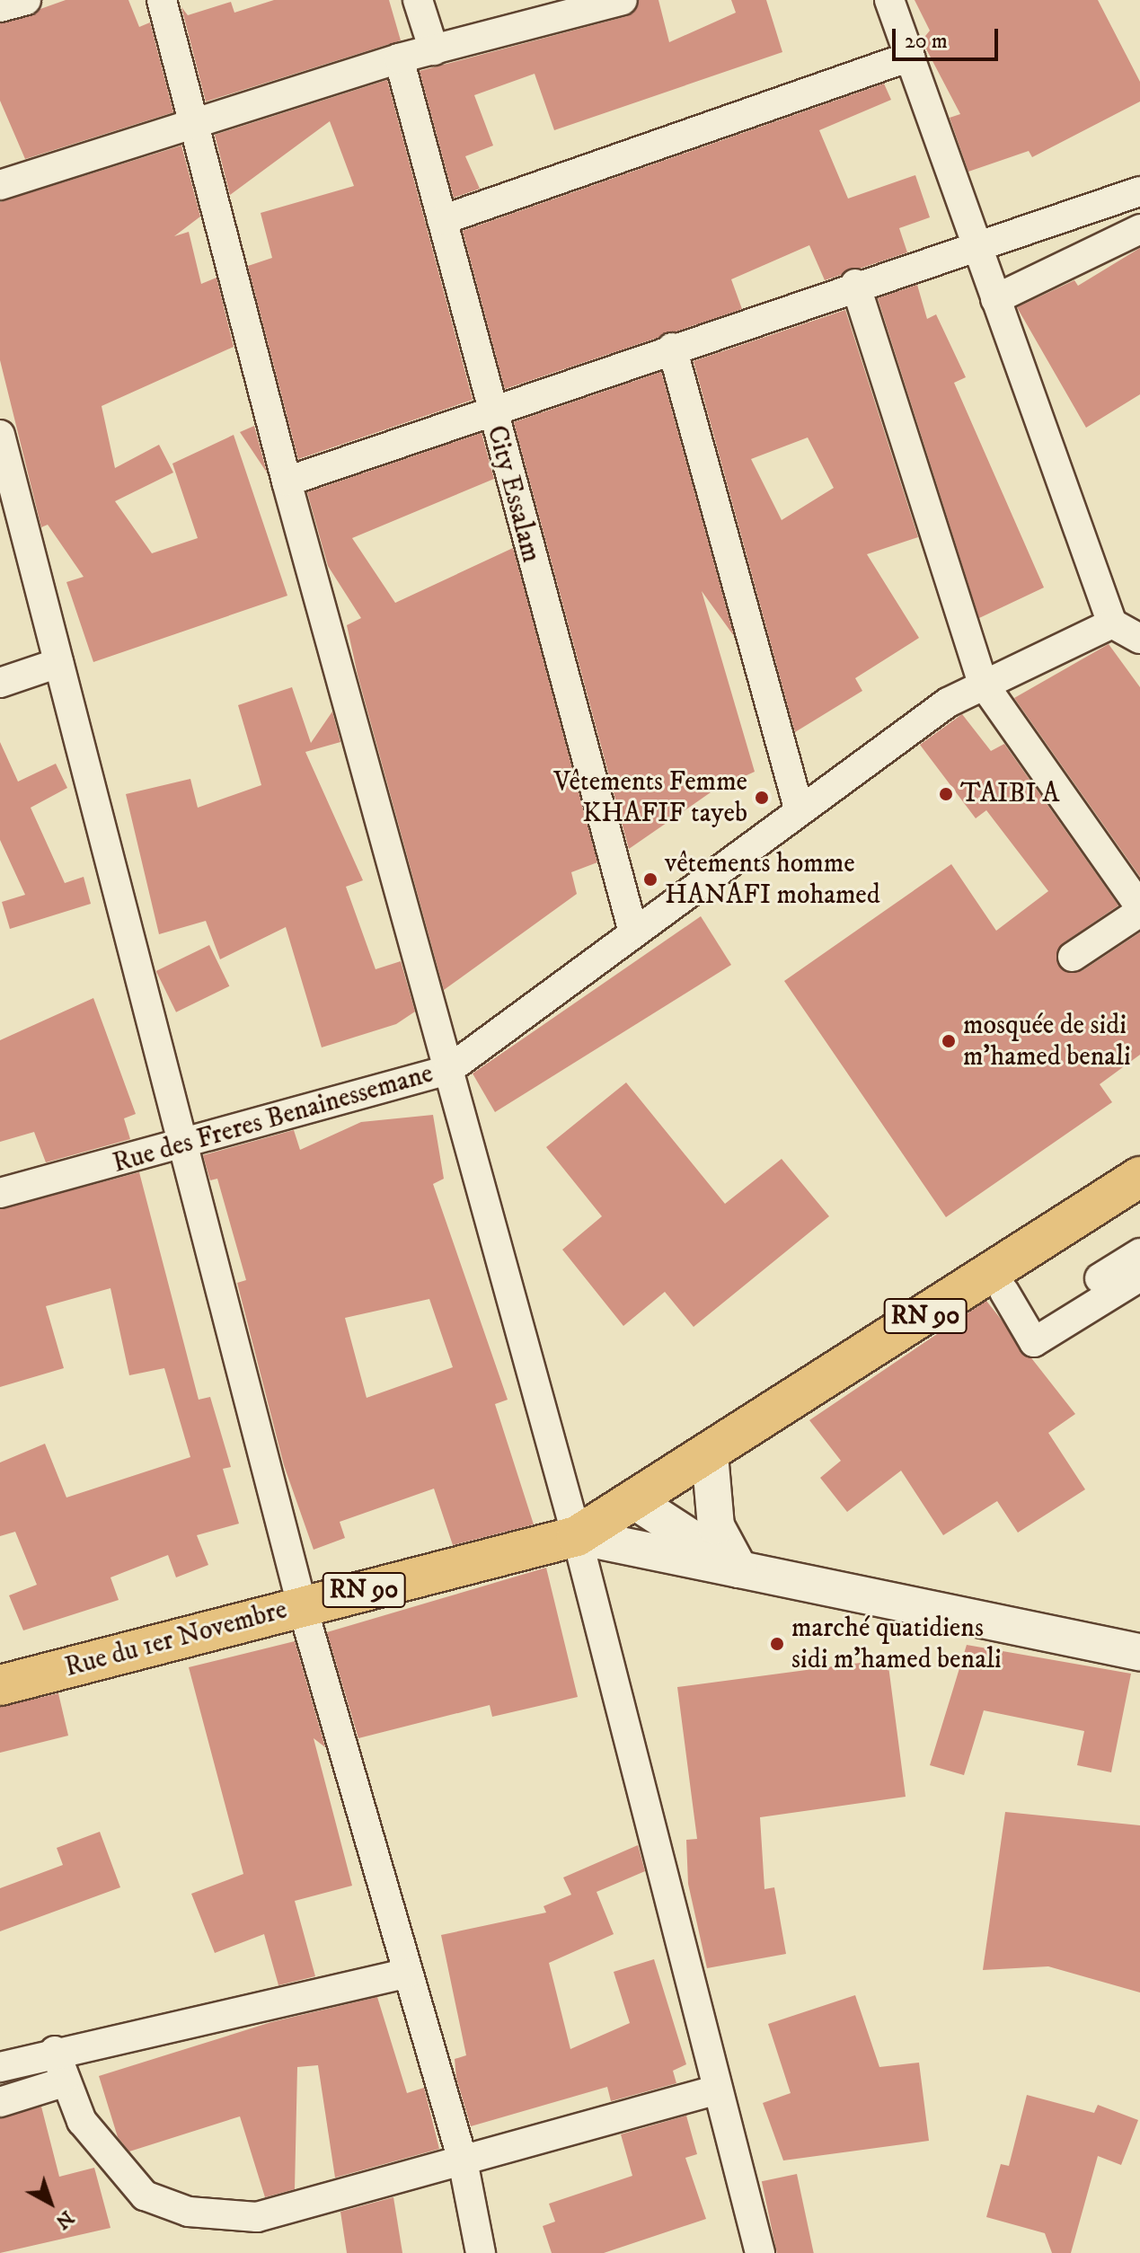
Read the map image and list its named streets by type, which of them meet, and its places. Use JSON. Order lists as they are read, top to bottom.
{
  "streets": {
    "main road": ["RN 90", "Rue du 1er Novembre"],
    "street": ["City Essalam", "Rue des Freres Benainessemane"]
  },
  "crossings": [
    ["City Essalam", "Rue des Freres Benainessemane"],
    ["RN 90", "Rue du 1er Novembre"]
  ],
  "places": [
    "TAIBI A",
    "Vêtements Femme KHAFIF tayeb",
    "vêtements homme HANAFI mohamed",
    "mosquée de sidi m'hamed benali",
    "marché quatidiens sidi m'hamed benali"
  ],
  "scale_bar": "20 m",
  "north": "bottom right"
}
